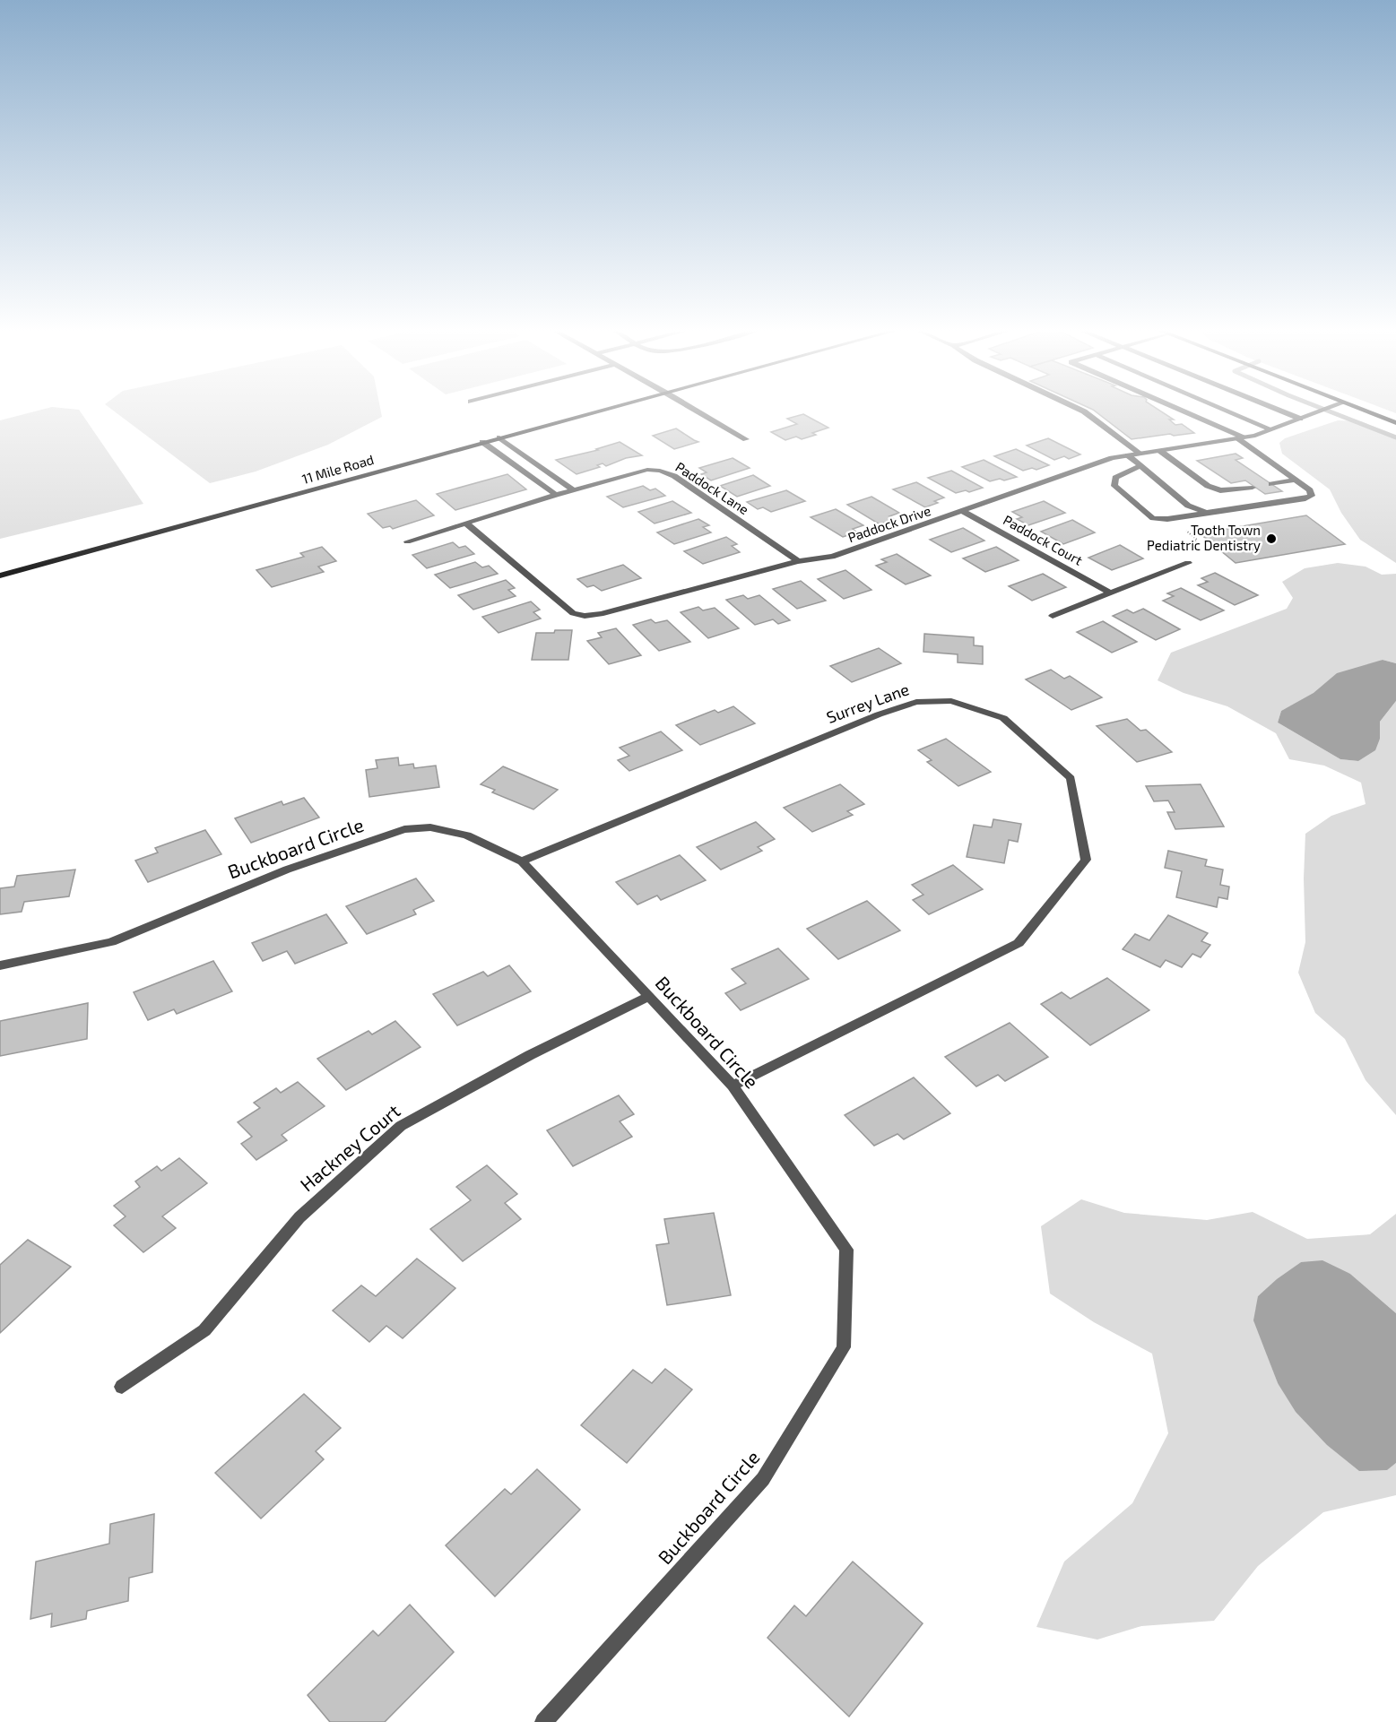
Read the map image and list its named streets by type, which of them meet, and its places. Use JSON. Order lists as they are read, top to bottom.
{
  "streets": {
    "street": [
      "11 Mile Road",
      "Paddock Lane",
      "Paddock Drive",
      "Paddock Court",
      "Surrey Lane",
      "Buckboard Circle",
      "Hackney Court"
    ]
  },
  "crossings": [
    ["Paddock Lane", "Paddock Drive"],
    ["Paddock Drive", "Paddock Court"],
    ["Surrey Lane", "Buckboard Circle"],
    ["Buckboard Circle", "Hackney Court"]
  ],
  "places": ["Tooth Town Pediatric Dentistry"]
}
